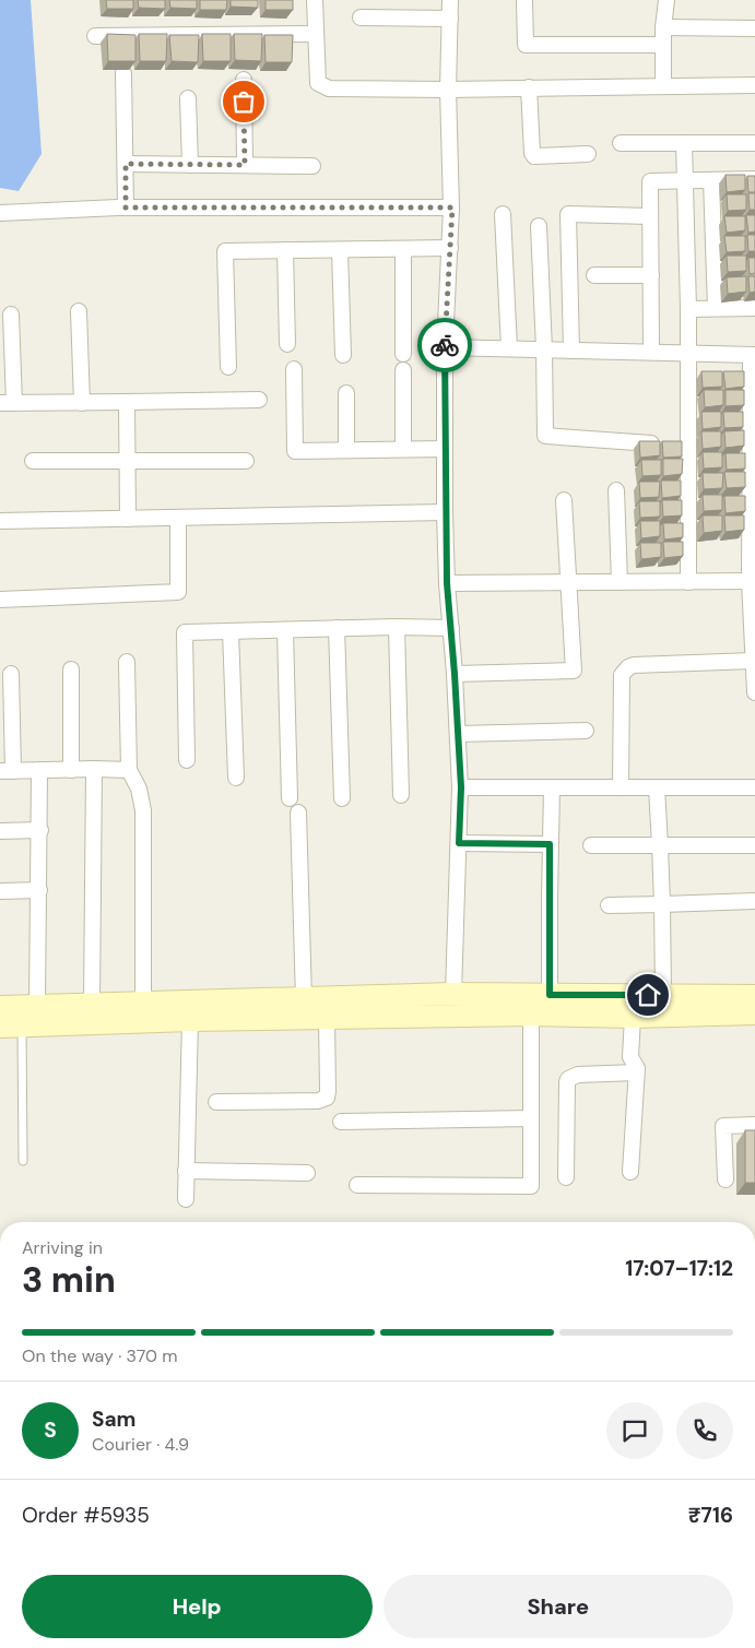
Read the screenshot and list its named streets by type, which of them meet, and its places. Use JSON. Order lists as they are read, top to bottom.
{
  "page": {
    "heading": ["3 min", "Arriving in", "17:07–17:12"],
    "panel": [
      "Sam",
      "Courier · 4.9",
      "Order #5935",
      "₹716"
    ],
    "bar": "On the way · 370 m",
    "round": "S",
    "buttons": ["Help", "Share"]
  }
}
